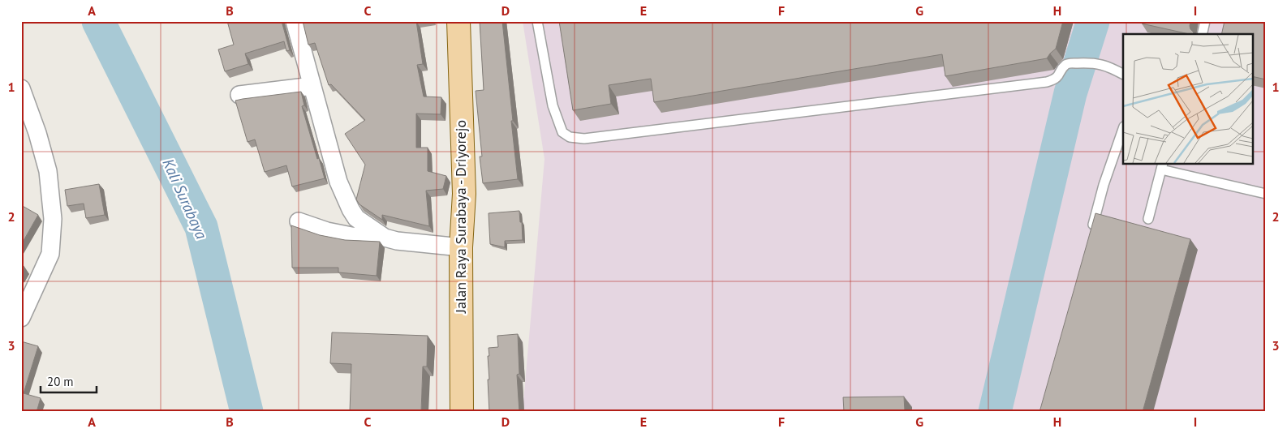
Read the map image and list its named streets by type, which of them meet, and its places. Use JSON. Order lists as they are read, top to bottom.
{
  "streets": {
    "main road": ["Jalan Raya Surabaya - Driyorejo"]
  },
  "water": ["Kali Surabaya"],
  "scale_bar": "20 m",
  "grid": {
    "columns": [
      "A",
      "B",
      "C",
      "D",
      "E",
      "F",
      "G",
      "H",
      "I"
    ],
    "rows": ["1", "2", "3"]
  }
}
